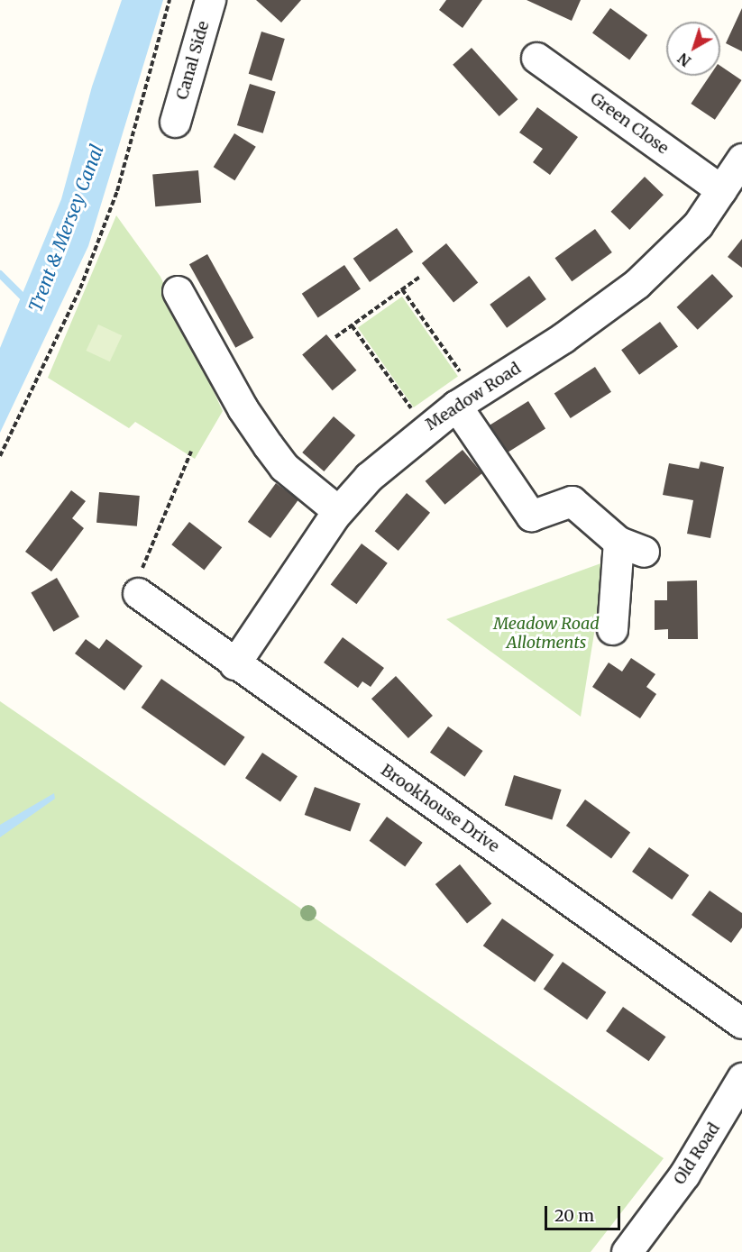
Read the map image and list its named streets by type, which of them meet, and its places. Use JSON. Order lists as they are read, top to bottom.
{
  "streets": {
    "street": [
      "Canal Side",
      "Green Close",
      "Meadow Road",
      "Brookhouse Drive",
      "Old Road"
    ]
  },
  "crossings": [
    ["Green Close", "Meadow Road"],
    ["Meadow Road", "Brookhouse Drive"]
  ],
  "water": ["Trent & Mersey Canal"],
  "parks": ["Meadow Road Allotments"],
  "scale_bar": "20 m",
  "north": "bottom left"
}
